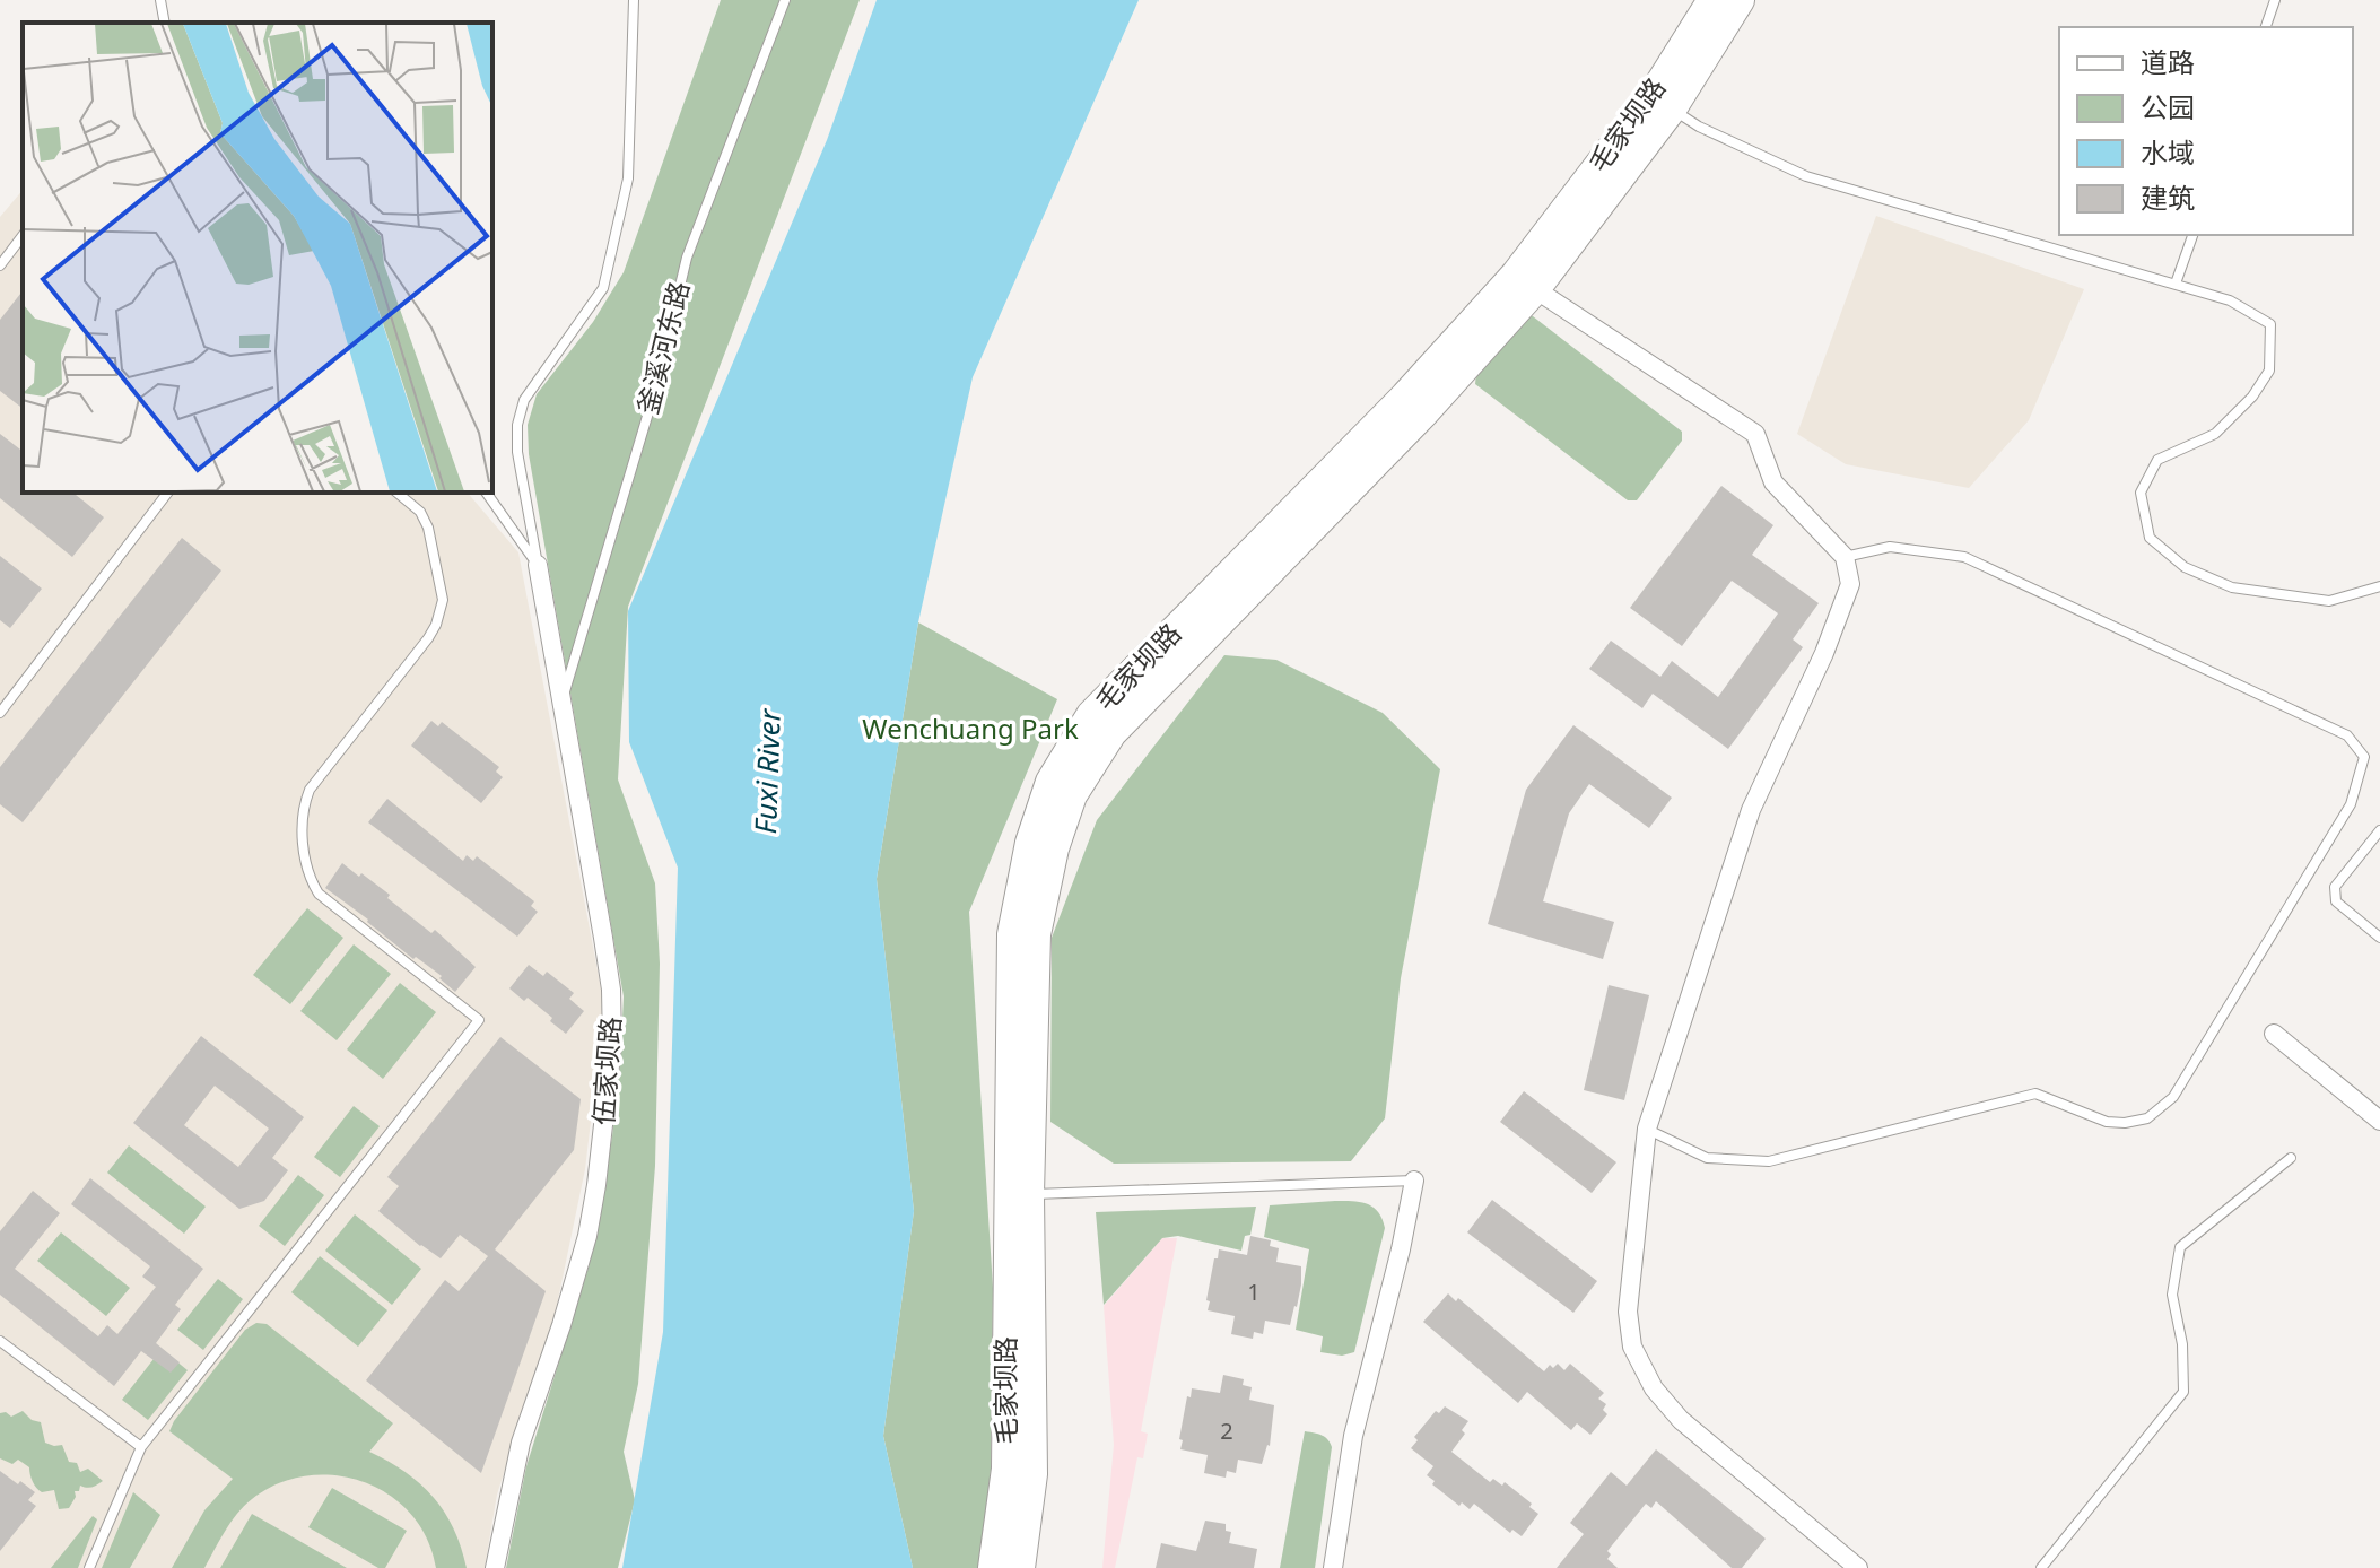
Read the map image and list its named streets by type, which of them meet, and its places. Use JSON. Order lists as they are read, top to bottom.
{
  "streets": {
    "main road": ["毛家坝路"],
    "street": ["伍家坝路"],
    "lane": ["釜溪河东路"]
  },
  "crossings": [
    ["釜溪河东路", "伍家坝路"]
  ],
  "water": ["Fuxi River"],
  "parks": ["Wenchuang Park"],
  "house_numbers": ["1", "2"],
  "legend": [
    "道路",
    "公园",
    "水域",
    "建筑"
  ]
}
